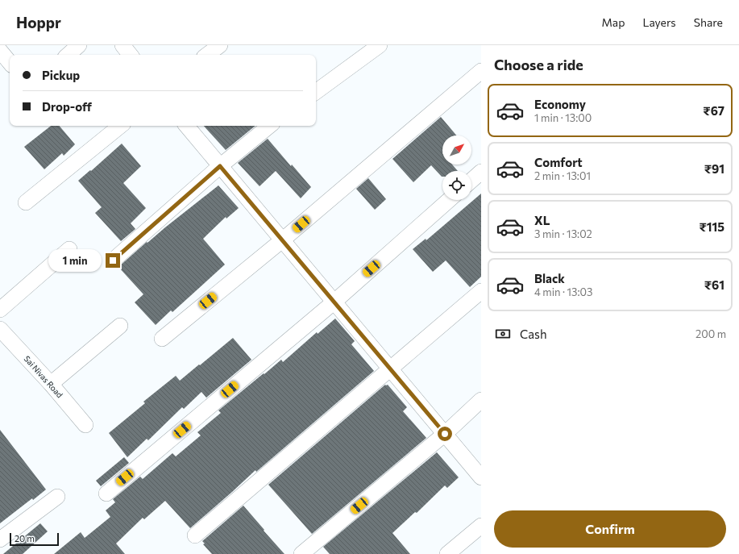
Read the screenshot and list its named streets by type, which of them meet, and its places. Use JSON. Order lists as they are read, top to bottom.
{
  "streets": {
    "street": ["Sai Nivas Road"]
  },
  "scale_bar": "20 m",
  "north": "top right",
  "page": {
    "header": "Hoppr",
    "nav": ["Map", "Layers", "Share"],
    "heading": "Choose a ride",
    "banner": ["Pickup", "Drop-off"],
    "list": [
      {
        "name": "Economy",
        "note": "1 min · 13:00",
        "value": "₹67"
      },
      {
        "name": "Comfort",
        "note": "2 min · 13:01",
        "value": "₹91"
      },
      {
        "name": "XL",
        "note": "3 min · 13:02",
        "value": "₹115"
      },
      {
        "name": "Black",
        "note": "4 min · 13:03",
        "value": "₹61"
      }
    ],
    "bubble": "1 min",
    "pay": ["Cash", "200 m"],
    "buttons": "Confirm",
    "scale": "20 m"
  }
}
